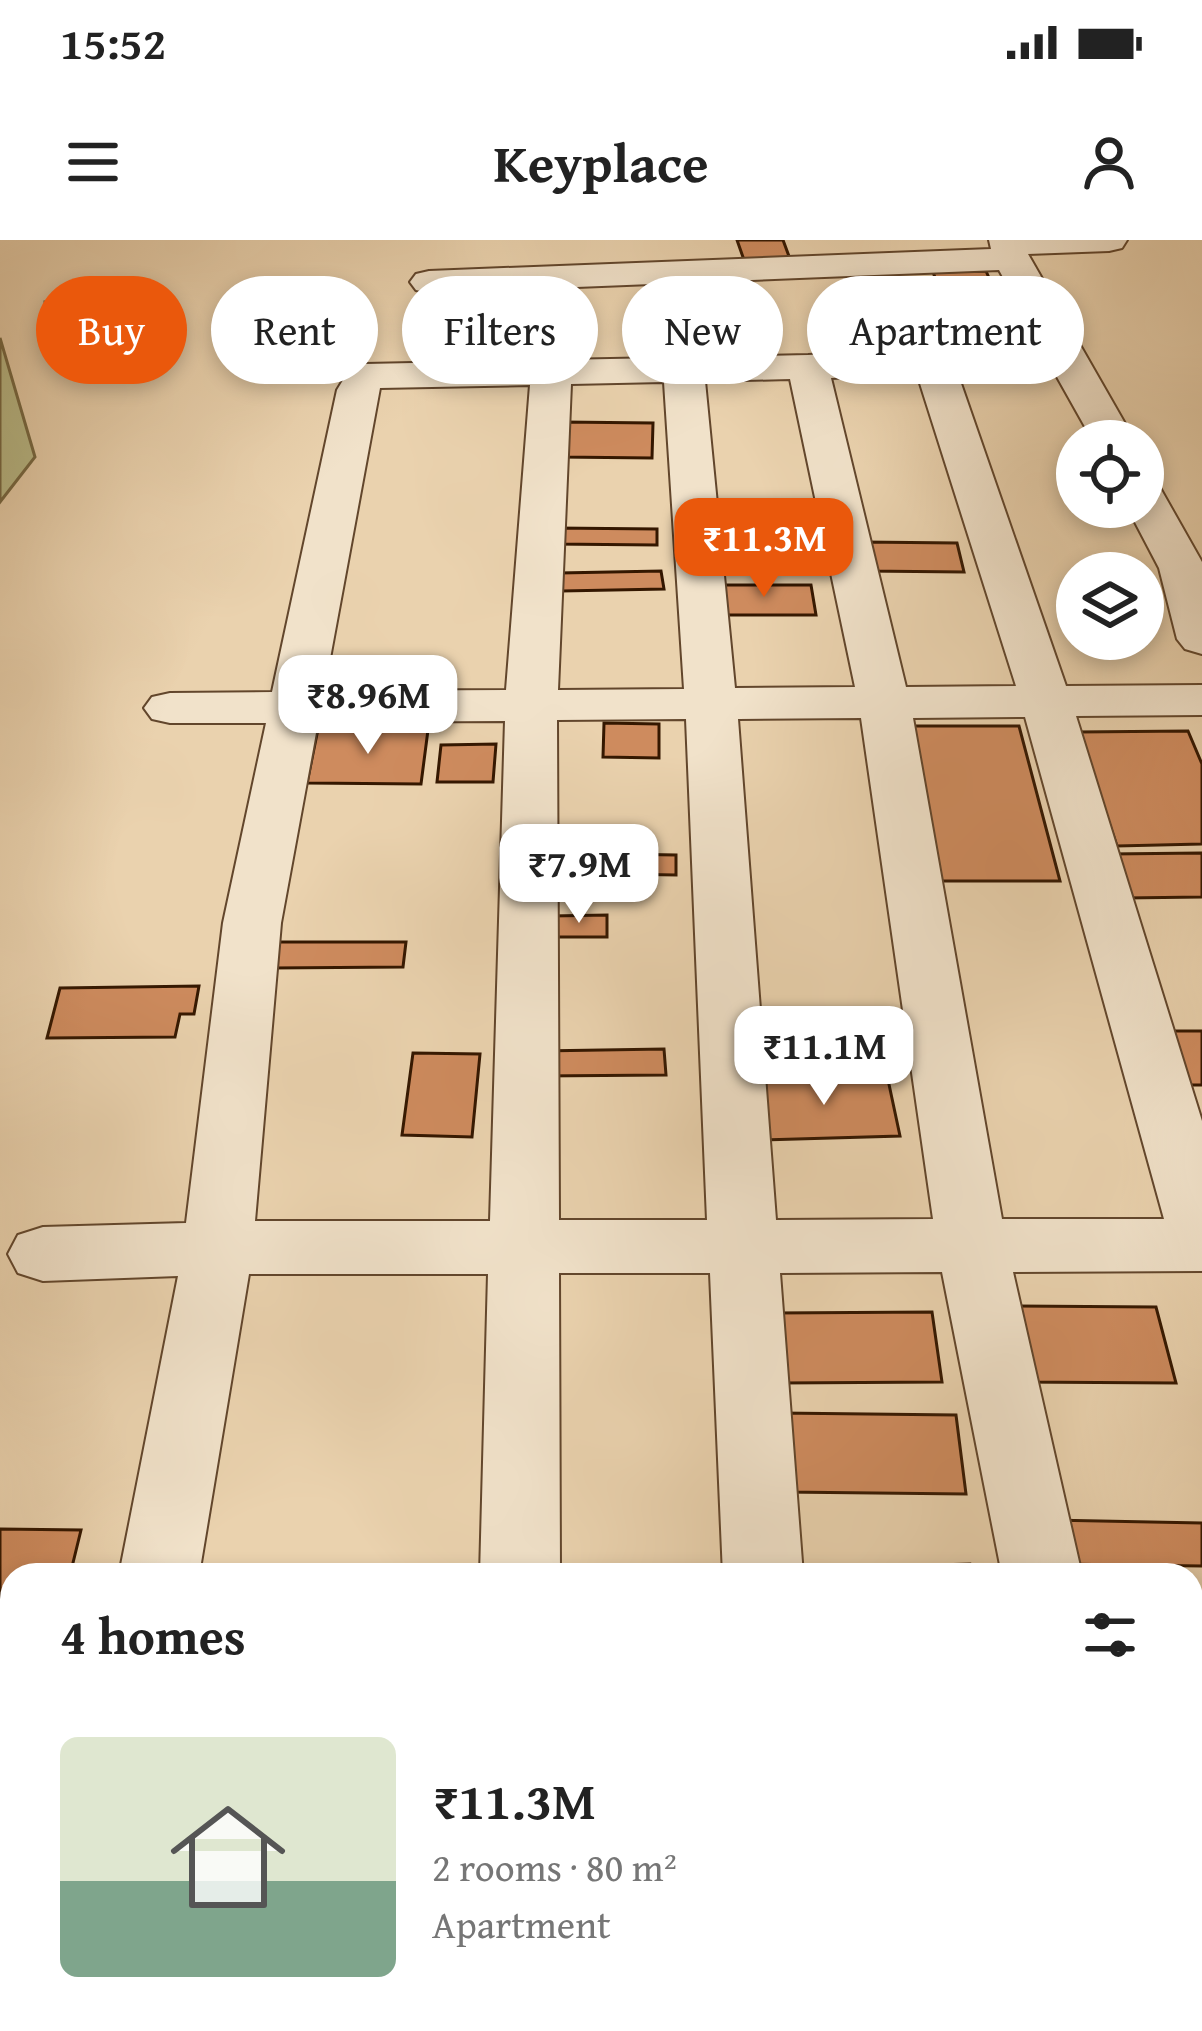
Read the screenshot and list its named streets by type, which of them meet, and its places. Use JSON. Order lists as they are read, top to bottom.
{
  "page": {
    "status": "15:52",
    "header": "Keyplace",
    "chip": [
      "Buy",
      "Rent",
      "Filters",
      "New",
      "Apartment"
    ],
    "price": [
      "₹11.3M",
      "₹8.96M",
      "₹7.9M",
      "₹11.1M"
    ],
    "heading": "4 homes",
    "list": [
      {
        "name": "₹11.3M",
        "note": "2 rooms · 80 m² · Apartment"
      }
    ]
  }
}
